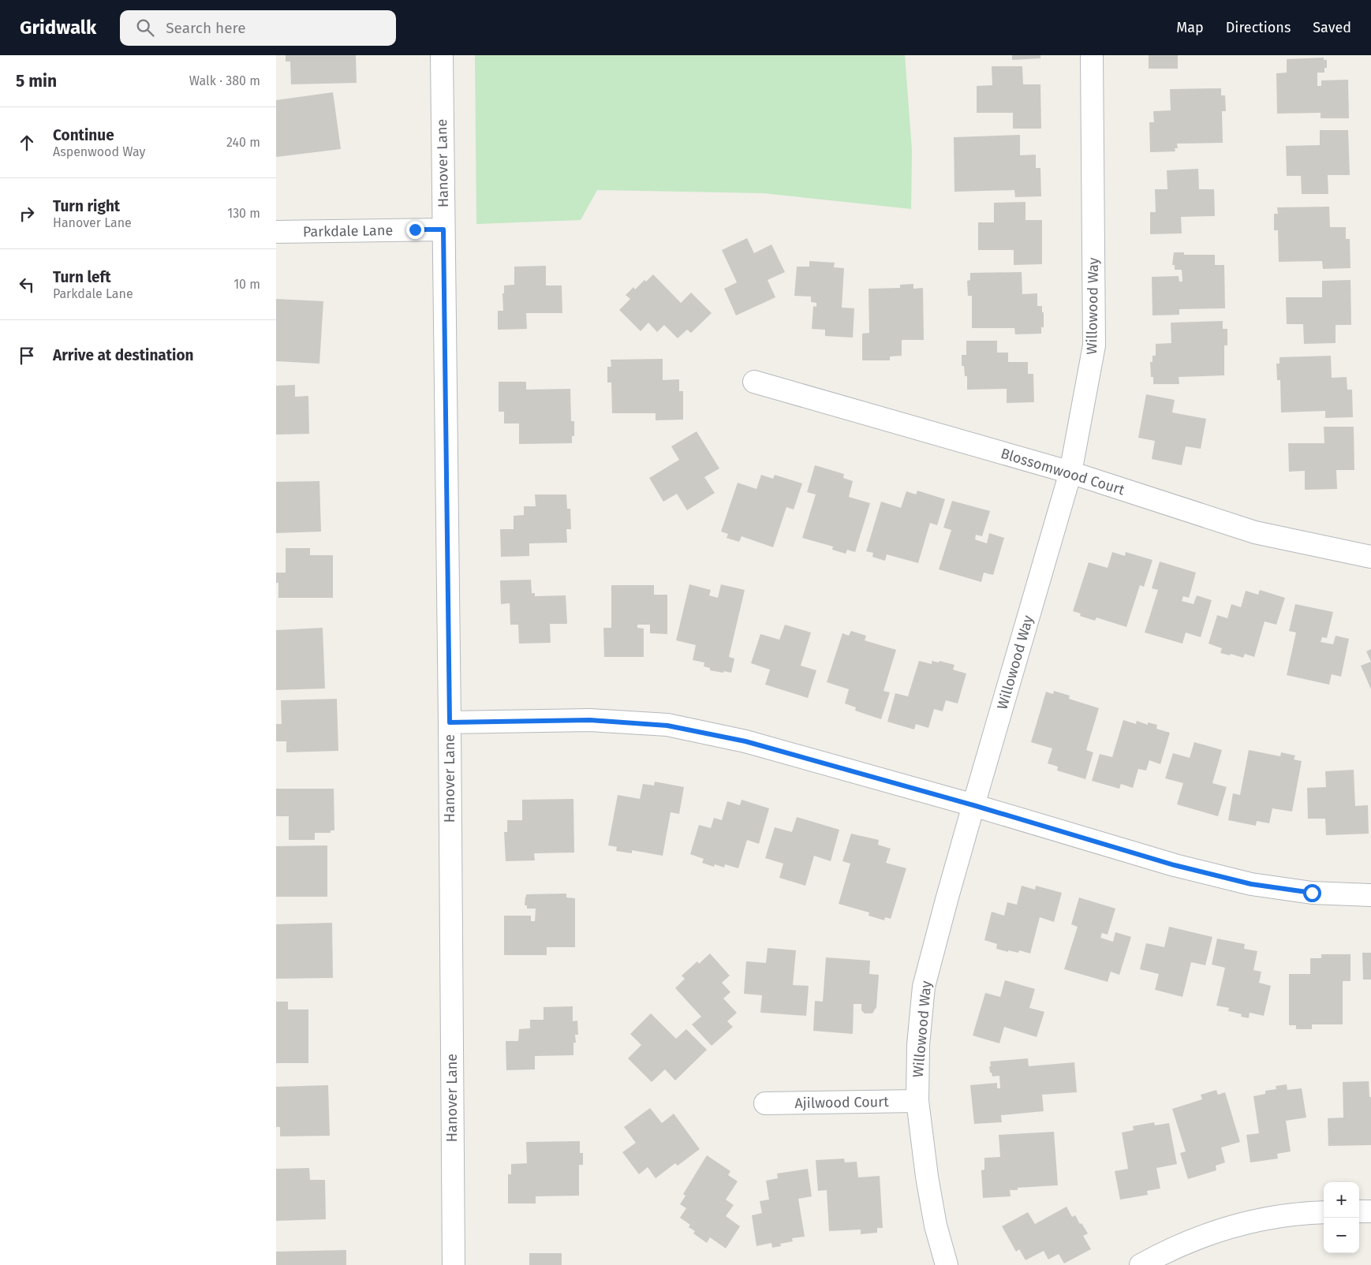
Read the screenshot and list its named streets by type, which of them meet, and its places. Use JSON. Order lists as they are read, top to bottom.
{
  "streets": {
    "street": [
      "Hanover Lane",
      "Parkdale Lane",
      "Willowood Way",
      "Blossomwood Court",
      "Ajilwood Court"
    ]
  },
  "crossings": [
    ["Hanover Lane", "Parkdale Lane"],
    ["Willowood Way", "Blossomwood Court"],
    ["Willowood Way", "Ajilwood Court"]
  ],
  "page": {
    "header": "Gridwalk",
    "search": "Search here",
    "nav": ["Map", "Directions", "Saved"],
    "heading": ["5 min", "Walk · 380 m"],
    "list": [
      ["Continue", "Aspenwood Way", "240 m"],
      ["Turn right", "Hanover Lane", "130 m"],
      ["Turn left", "Parkdale Lane", "10 m"],
      "Arrive at destination"
    ],
    "map_buttons": ["+", "−"]
  }
}
